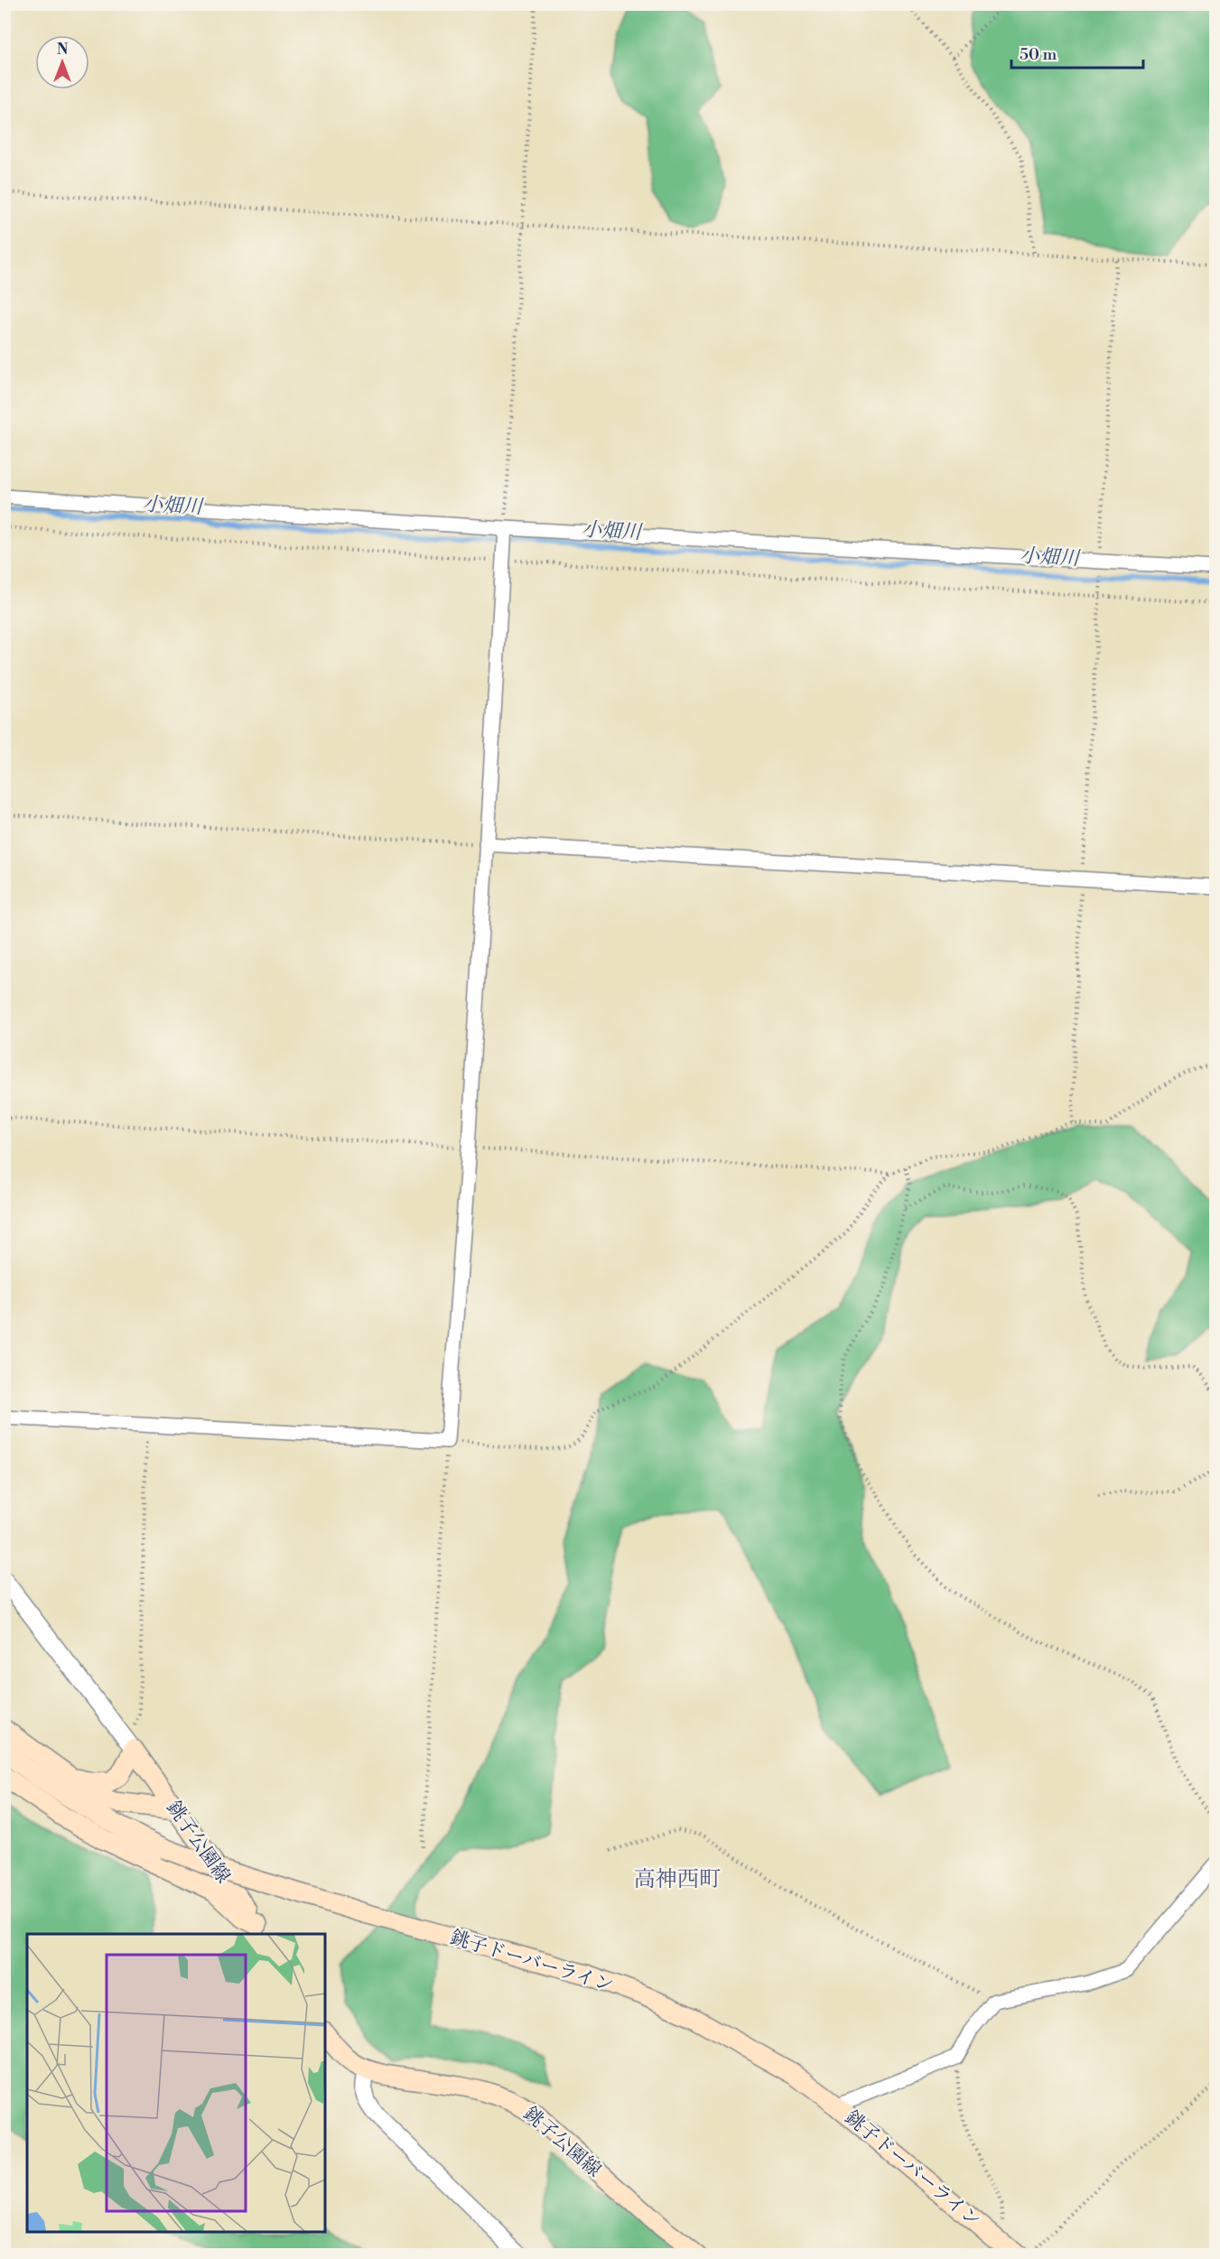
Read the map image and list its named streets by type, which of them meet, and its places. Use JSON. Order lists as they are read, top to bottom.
{
  "streets": {
    "main road": ["銚子公園線", "銚子ドーバーライン"]
  },
  "districts": ["高神西町"],
  "water": ["小畑川"],
  "scale_bar": "50 m",
  "north": "top"
}
